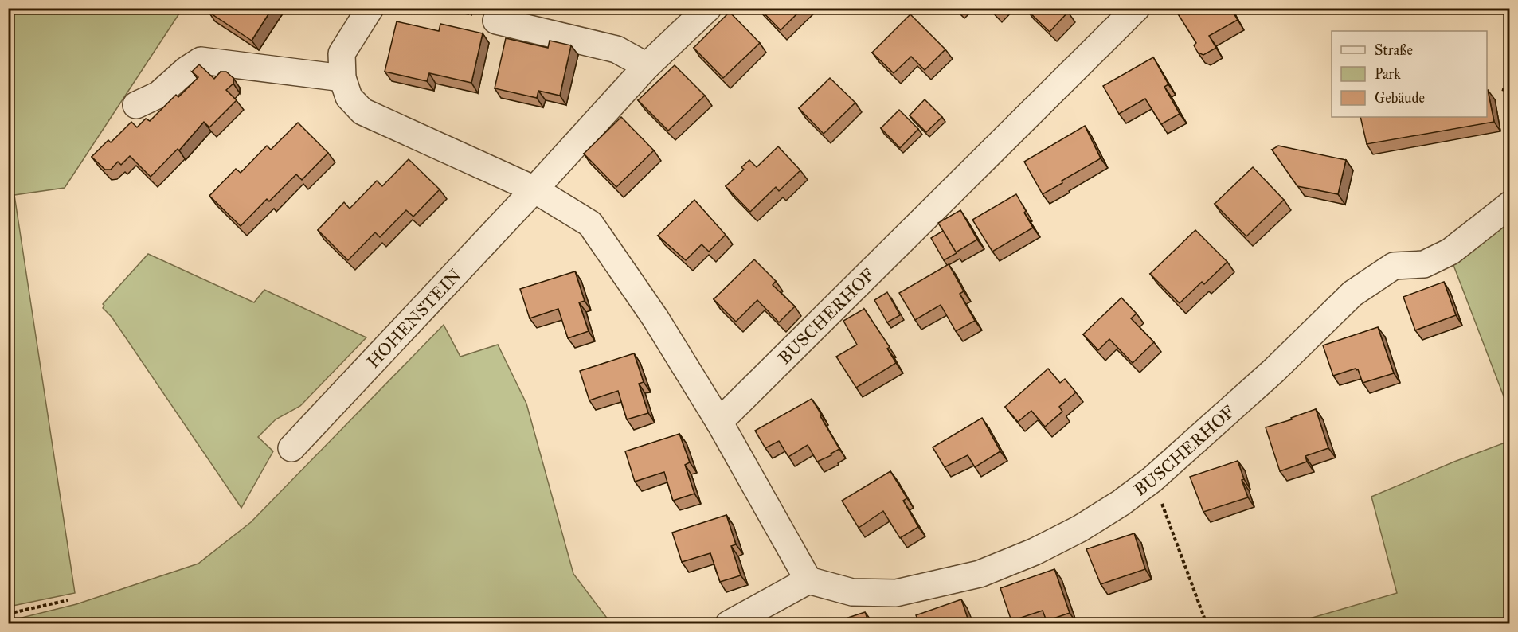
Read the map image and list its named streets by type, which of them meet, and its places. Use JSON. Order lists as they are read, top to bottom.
{
  "streets": {
    "street": ["BUSCHERHOF", "HOHENSTEIN"]
  },
  "legend": ["Straße", "Park", "Gebäude"]
}
